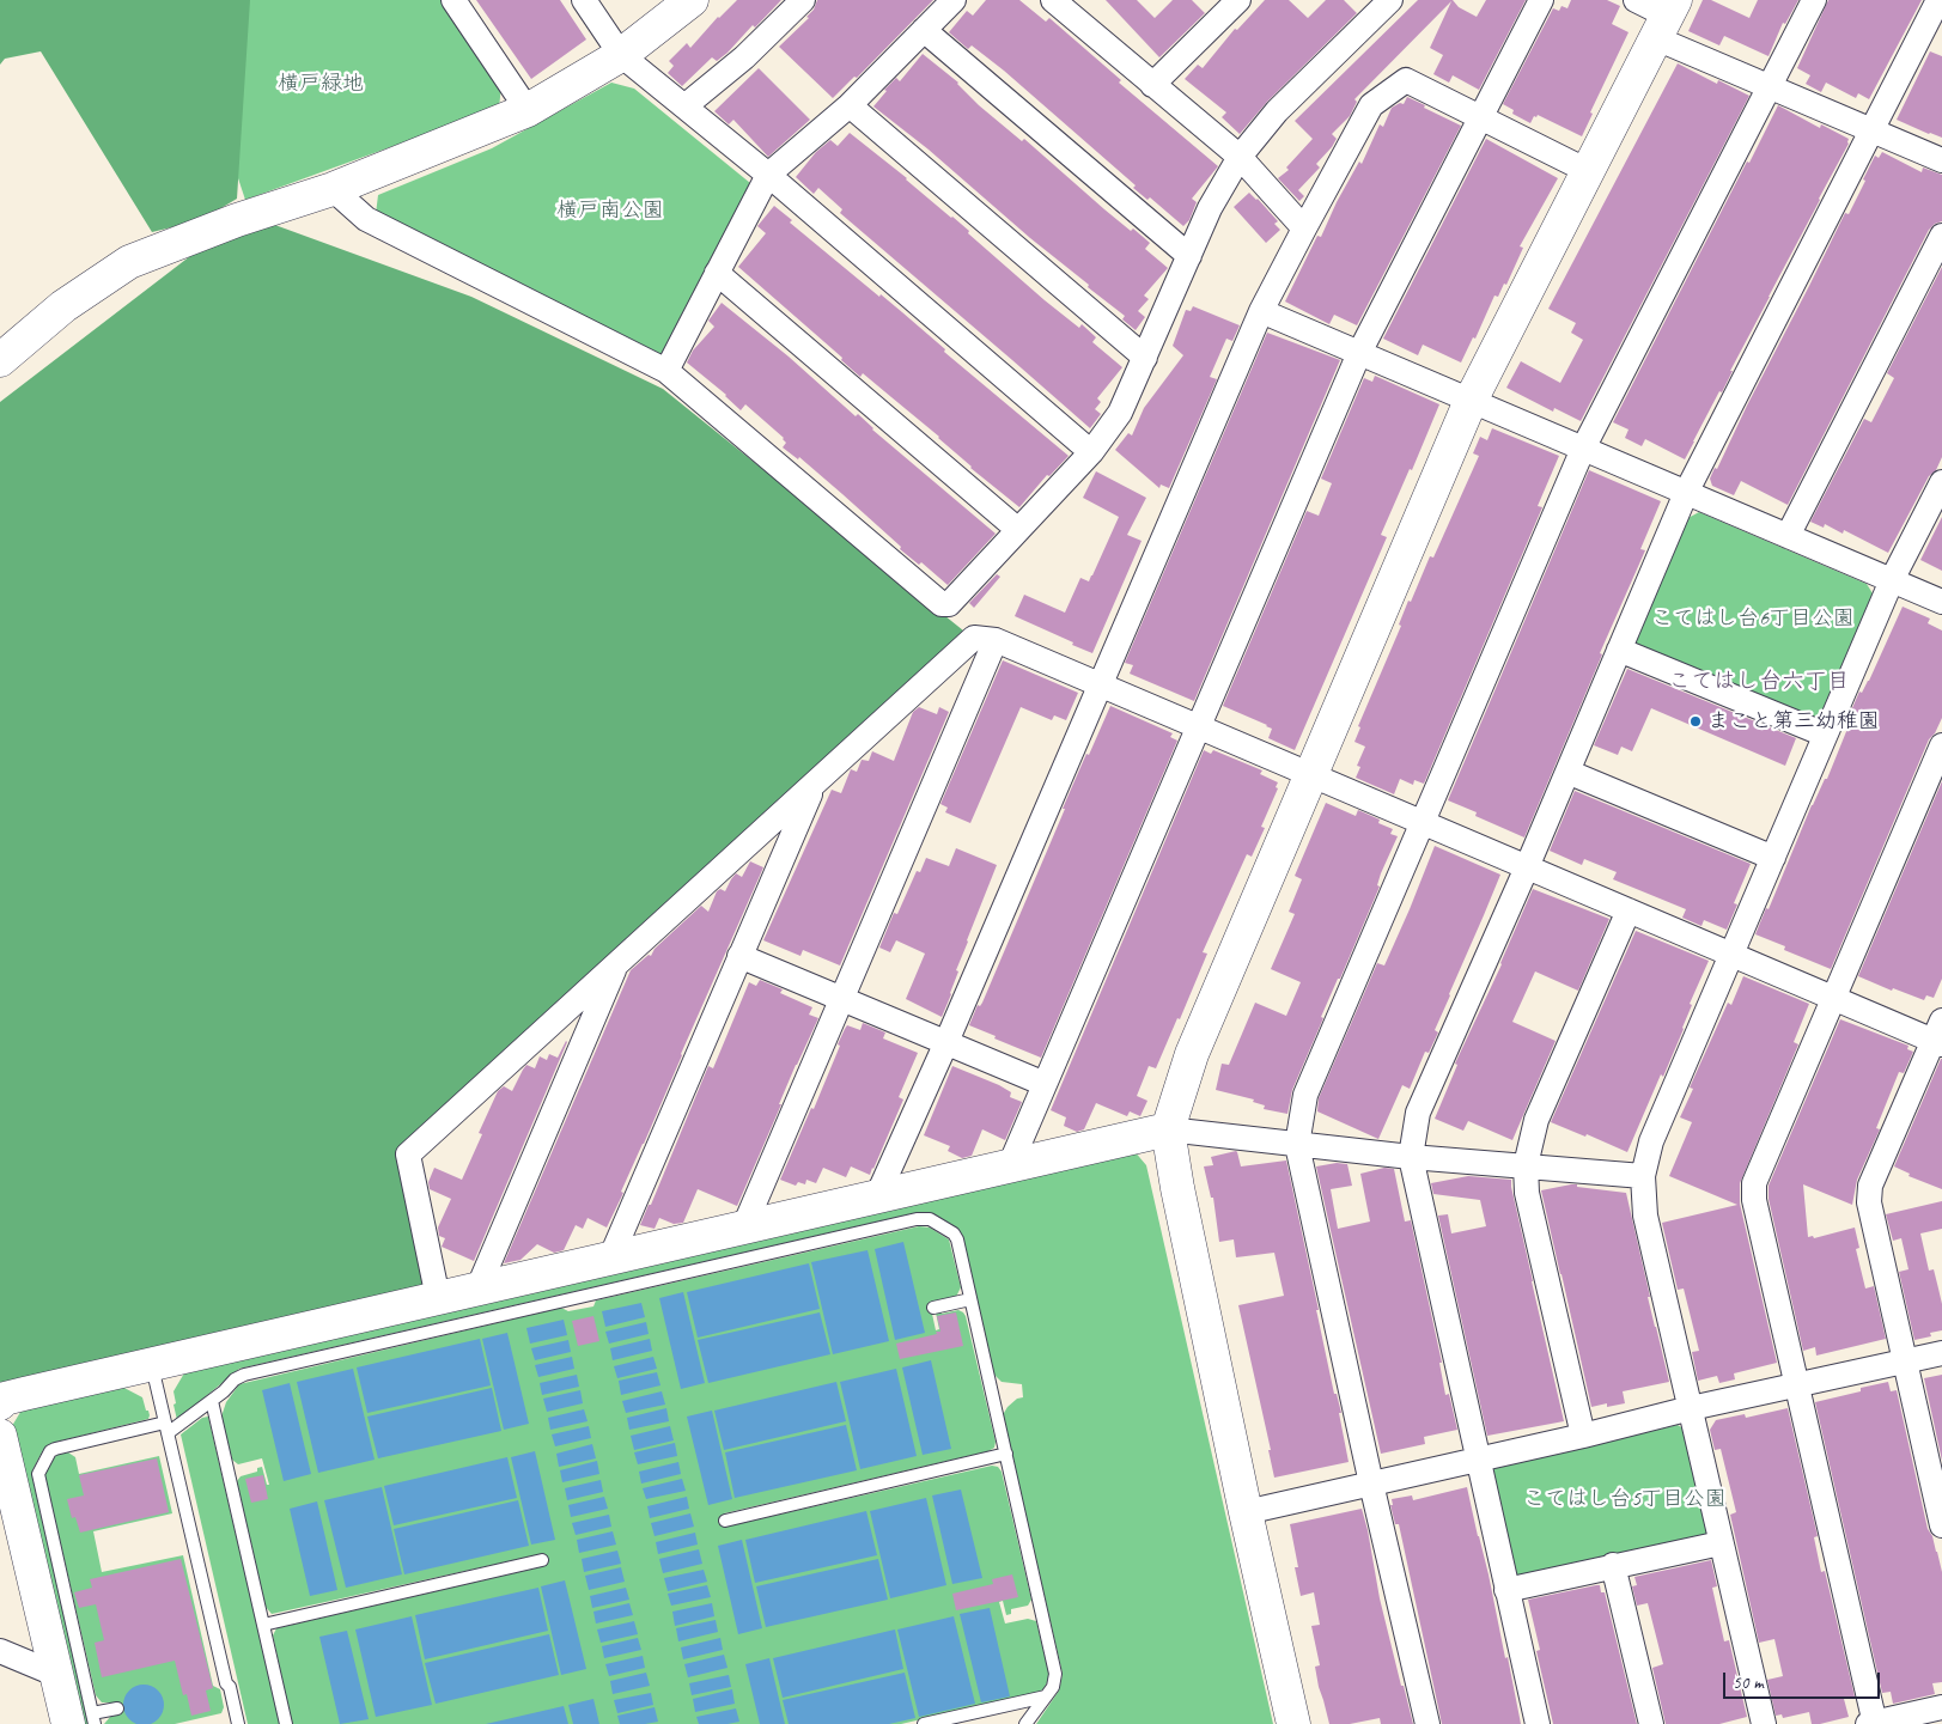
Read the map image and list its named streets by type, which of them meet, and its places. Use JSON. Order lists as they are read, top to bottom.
{
  "districts": ["こてはし台六丁目"],
  "parks": [
    "横戸緑地",
    "横戸南公園",
    "こてはし台6丁目公園",
    "こてはし台5丁目公園"
  ],
  "places": ["まこと第三幼稚園"],
  "scale_bar": "50 m"
}
